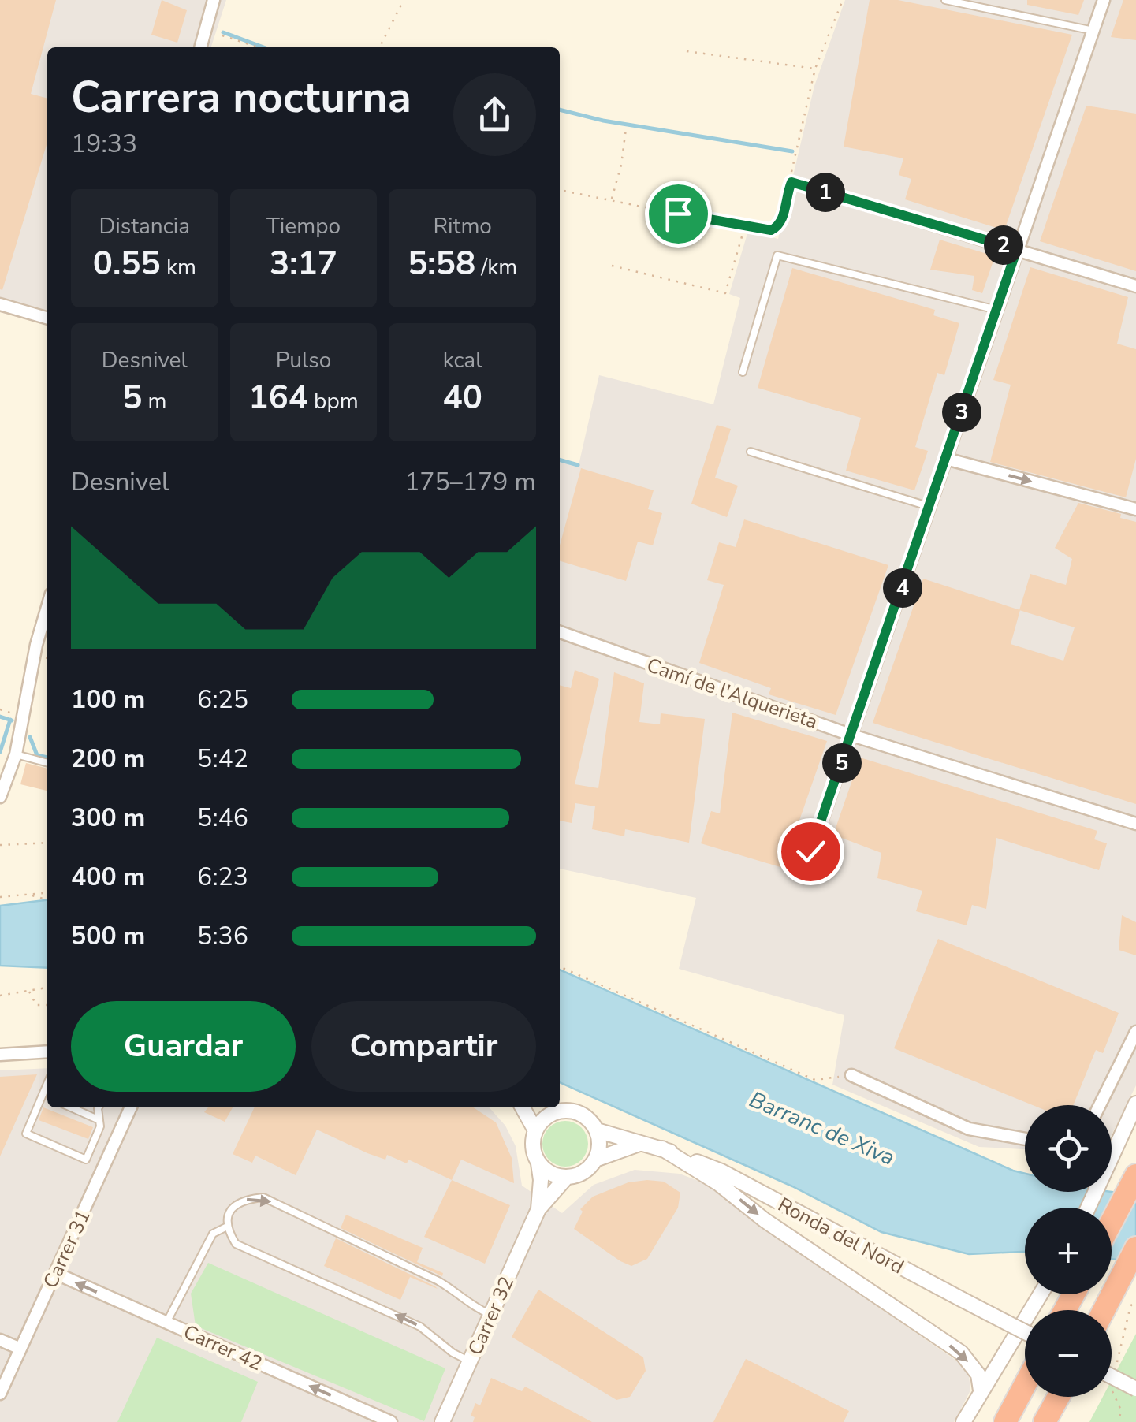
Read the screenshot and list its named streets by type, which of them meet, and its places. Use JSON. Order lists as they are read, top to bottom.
{
  "streets": {
    "street": [
      "Camí de l'Alquerieta",
      "Ronda del Nord",
      "Carrer 31",
      "Carrer 32",
      "Carrer 42"
    ]
  },
  "crossings": [
    ["Ronda del Nord", "Carrer 32"],
    ["Carrer 31", "Carrer 42"]
  ],
  "one_way": ["Carrer 42"],
  "water": ["Barranc de Xiva"],
  "page": {
    "heading": ["Carrera nocturna", "19:33"],
    "pins": [
      "1",
      "2",
      "3",
      "4",
      "5"
    ],
    "stats": [
      ["Distancia", "0.55 km"],
      ["Tiempo", "3:17"],
      ["Ritmo", "5:58 /km"],
      ["Desnivel", "5 m"],
      ["Pulso", "164 bpm"],
      ["kcal", "40"]
    ],
    "chart": ["Desnivel", "175–179 m"],
    "list": [
      {
        "name": "100 m",
        "note": "6:25"
      },
      {
        "name": "200 m",
        "note": "5:42"
      },
      {
        "name": "300 m",
        "note": "5:46"
      },
      {
        "name": "400 m",
        "note": "6:23"
      },
      {
        "name": "500 m",
        "note": "5:36"
      }
    ],
    "buttons": ["Guardar", "Compartir"],
    "map_buttons": ["+", "−"]
  }
}
